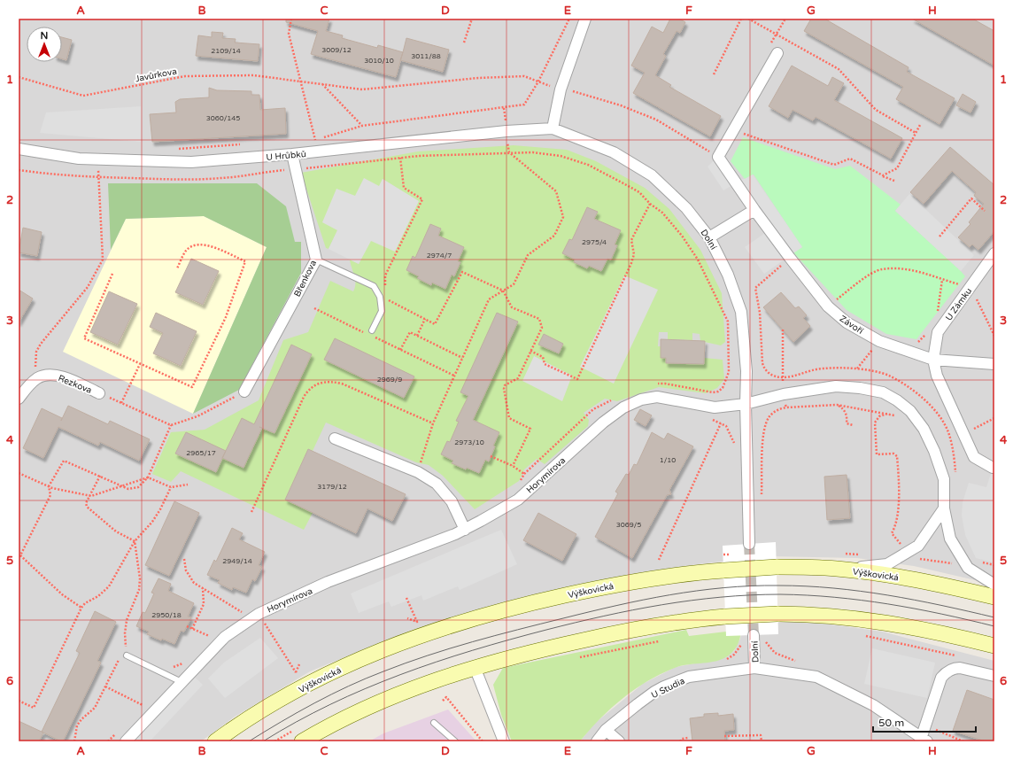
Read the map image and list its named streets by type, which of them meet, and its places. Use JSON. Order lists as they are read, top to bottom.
{
  "streets": {
    "street": [
      "U Hrůbků",
      "Dolní",
      "Břenkova",
      "U Zámku",
      "Závoří",
      "Rezkova",
      "Horymírova",
      "Výškovická",
      "U Studia"
    ],
    "path": ["Javůrkova"]
  },
  "crossings": [
    ["Javůrkova", "Závoří"],
    ["U Hrůbků", "Dolní"],
    ["U Hrůbků", "Břenkova"],
    ["Dolní", "Horymírova"],
    ["Dolní", "U Studia"],
    ["U Zámku", "Závoří"]
  ],
  "house_numbers": [
    "3009/12",
    "2109/14",
    "3011/88",
    "3010/10",
    "3060/145",
    "2975/4",
    "2974/7",
    "2969/9",
    "2973/10",
    "2965/17",
    "1/10",
    "3179/12",
    "3069/5",
    "2949/14",
    "2950/18"
  ],
  "scale_bar": "50 m",
  "north": "top",
  "grid": {
    "columns": [
      "A",
      "B",
      "C",
      "D",
      "E",
      "F",
      "G",
      "H"
    ],
    "rows": [
      "1",
      "2",
      "3",
      "4",
      "5",
      "6"
    ]
  }
}
